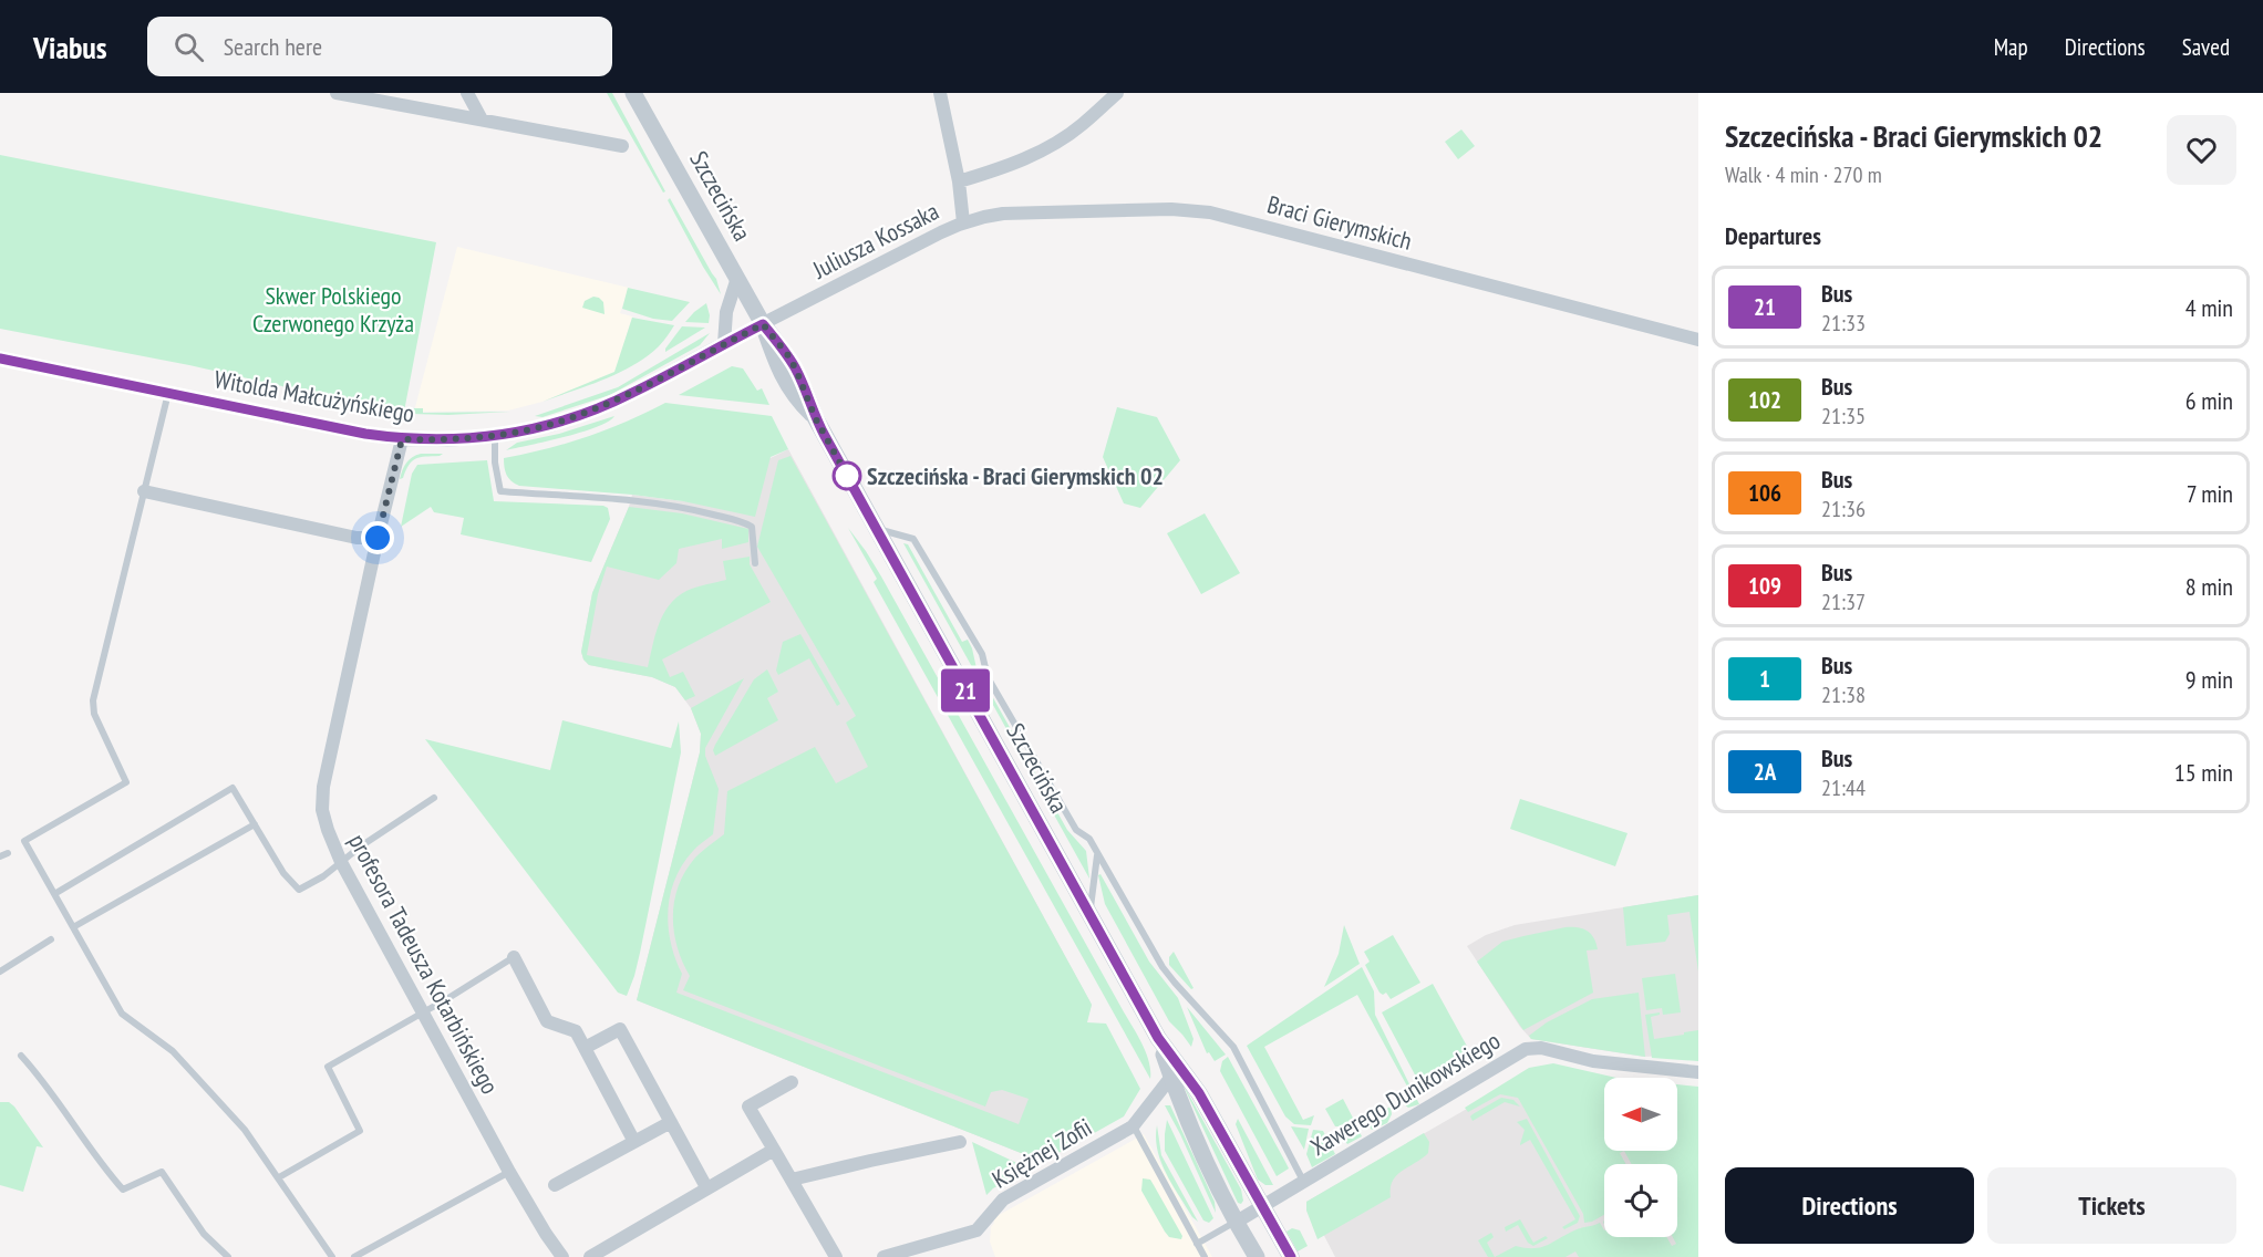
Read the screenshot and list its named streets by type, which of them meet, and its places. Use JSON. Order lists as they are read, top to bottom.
{
  "streets": {
    "street": [
      "Szczecińska",
      "Braci Gierymskich",
      "Juliusza Kossaka",
      "Witolda Małcużyńskiego",
      "profesora Tadeusza Kotarbińskiego",
      "Xawerego Dunikowskiego",
      "Księżnej Zofii"
    ]
  },
  "crossings": [
    ["Szczecińska", "Juliusza Kossaka"],
    ["Szczecińska", "Witolda Małcużyńskiego"],
    ["Szczecińska", "Xawerego Dunikowskiego"],
    ["Szczecińska", "Księżnej Zofii"],
    ["Braci Gierymskich", "Juliusza Kossaka"],
    ["Juliusza Kossaka", "Witolda Małcużyńskiego"],
    ["Witolda Małcużyńskiego", "profesora Tadeusza Kotarbińskiego"]
  ],
  "parks": ["Skwer Polskiego Czerwonego Krzyża"],
  "places": ["Szczecińska - Braci Gierymskich 02"],
  "lines": ["bus line 21"],
  "north": "left",
  "page": {
    "header": "Viabus",
    "search": "Search here",
    "nav": ["Map", "Directions", "Saved"],
    "on_map": "21",
    "heading": [
      ["Szczecińska - Braci Gierymskich 02", "Walk · 4 min · 270 m"],
      "Departures"
    ],
    "list": [
      {
        "mark": "21",
        "name": "Bus",
        "note": "21:33",
        "value": "4 min"
      },
      {
        "mark": "102",
        "name": "Bus",
        "note": "21:35",
        "value": "6 min"
      },
      {
        "mark": "106",
        "name": "Bus",
        "note": "21:36",
        "value": "7 min"
      },
      {
        "mark": "109",
        "name": "Bus",
        "note": "21:37",
        "value": "8 min"
      },
      {
        "mark": "1",
        "name": "Bus",
        "note": "21:38",
        "value": "9 min"
      },
      {
        "mark": "2A",
        "name": "Bus",
        "note": "21:44",
        "value": "15 min"
      }
    ],
    "buttons": ["Directions", "Tickets"]
  }
}
